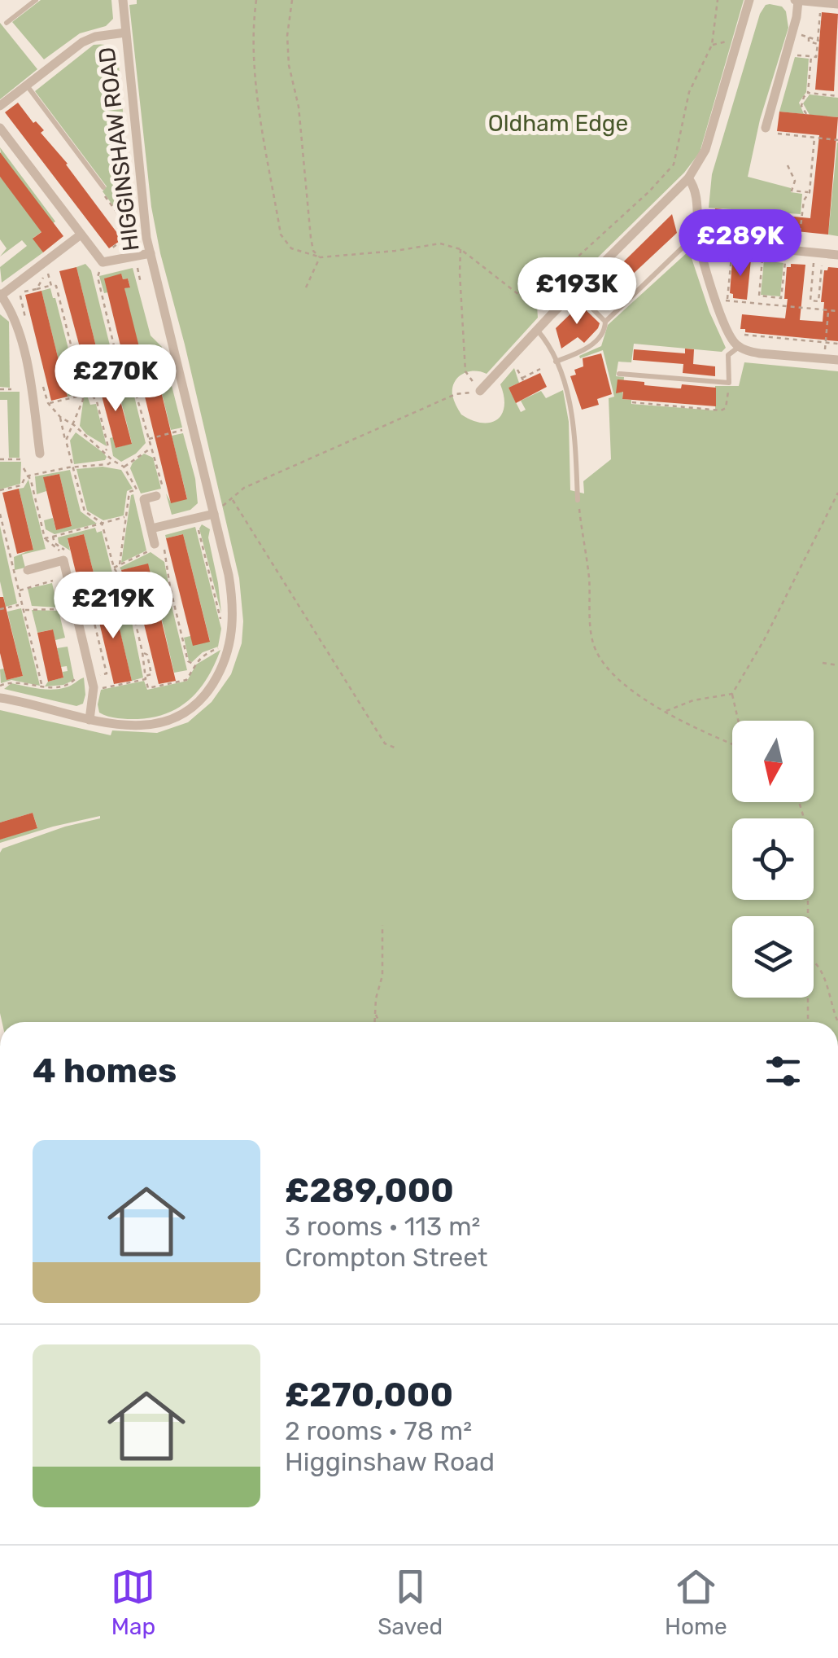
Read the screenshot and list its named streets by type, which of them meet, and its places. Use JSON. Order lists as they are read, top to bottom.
{
  "streets": {
    "street": ["HIGGINSHAW ROAD"]
  },
  "parks": ["Oldham Edge"],
  "north": "bottom",
  "page": {
    "price": [
      "£289K",
      "£193K",
      "£270K",
      "£219K"
    ],
    "heading": "4 homes",
    "list": [
      {
        "name": "£289,000",
        "note": "3 rooms · 113 m² · Crompton Street"
      },
      {
        "name": "£270,000",
        "note": "2 rooms · 78 m² · Higginshaw Road"
      }
    ],
    "tabs": ["Map", "Saved", "Home"]
  }
}
